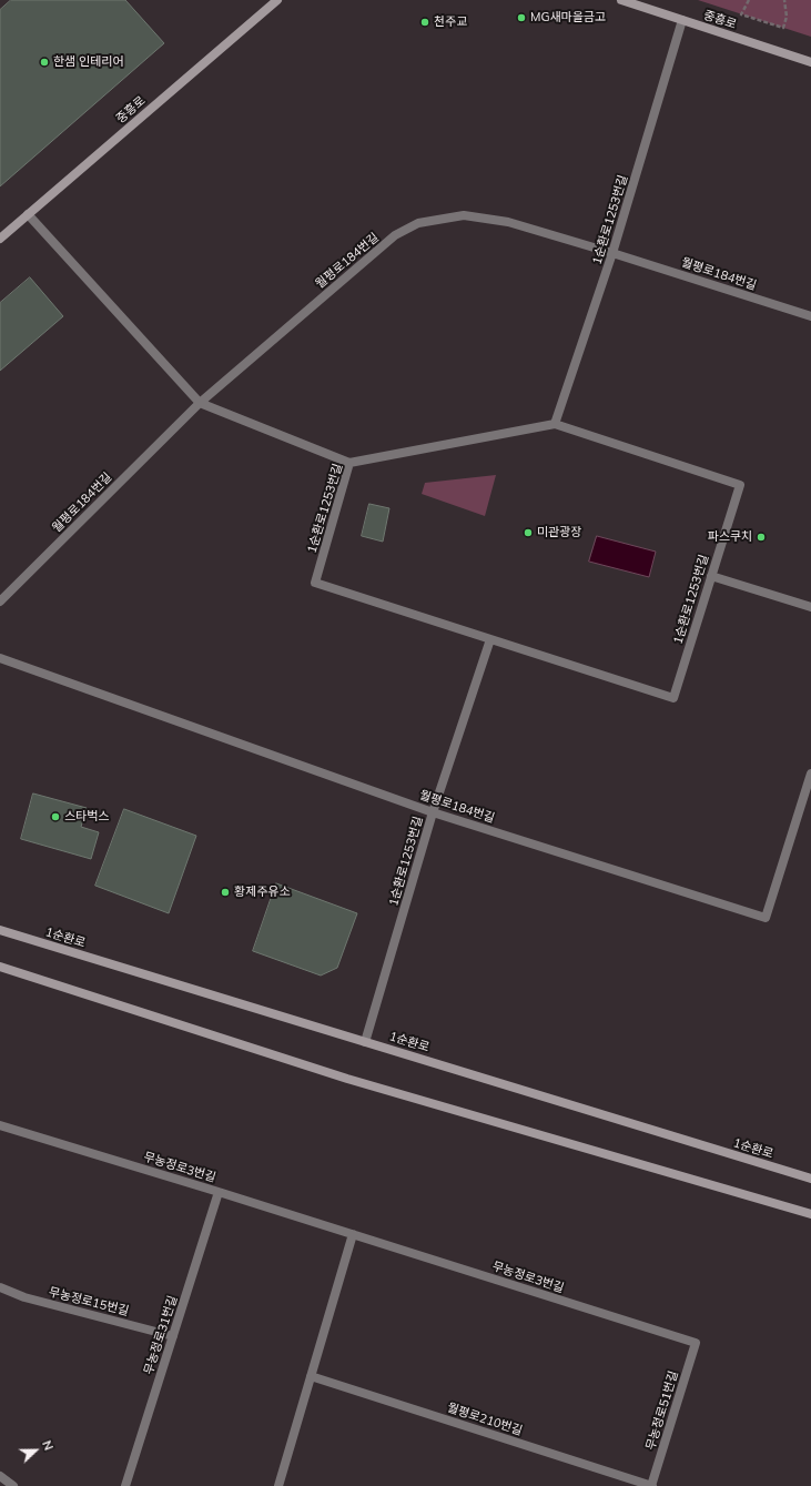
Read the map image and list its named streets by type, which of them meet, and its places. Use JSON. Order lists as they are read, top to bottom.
{
  "streets": {
    "street": [
      "중흥로",
      "1순환로1253번길",
      "월평로184번길",
      "1순환로",
      "무농정로3번길",
      "무농정로15번길",
      "무농정로31번길",
      "무농정로51번길",
      "월평로210번길"
    ]
  },
  "crossings": [
    ["중흥로", "1순환로1253번길"],
    ["1순환로1253번길", "월평로184번길"],
    ["1순환로1253번길", "1순환로"],
    ["무농정로3번길", "무농정로31번길"],
    ["무농정로3번길", "무농정로51번길"],
    ["무농정로15번길", "무농정로31번길"],
    ["무농정로51번길", "월평로210번길"]
  ],
  "places": [
    "MG새마을금고",
    "천주교",
    "한샘 인테리어",
    "미관광장",
    "파스쿠치",
    "스타벅스",
    "황제주유소"
  ],
  "north": "right"
}
